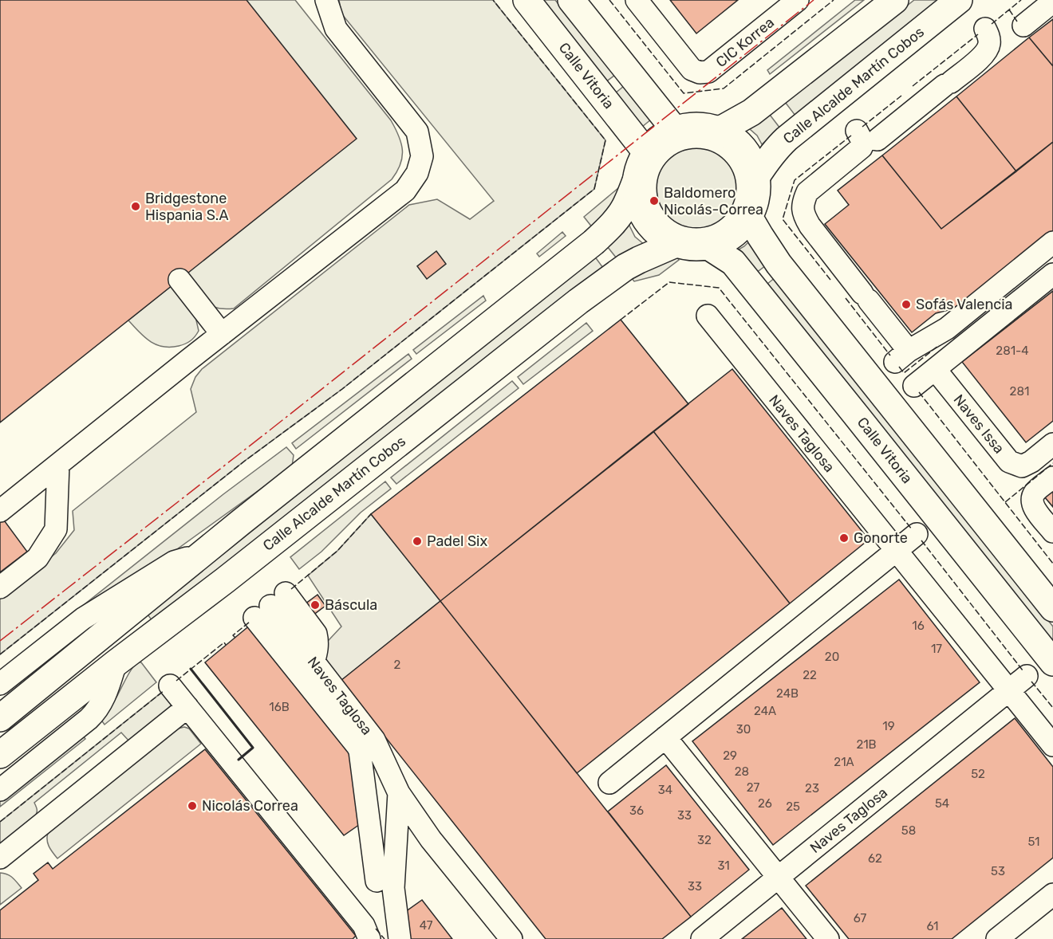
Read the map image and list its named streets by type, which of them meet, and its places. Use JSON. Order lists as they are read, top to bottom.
{
  "streets": {
    "main road": ["Calle Vitoria", "Calle Alcalde Martín Cobos"],
    "street": ["CIC Korrea", "Naves Issa", "Naves Taglosa"]
  },
  "places": [
    "Baldomero Nicolás-Correa",
    "Bridgestone Hispania S.A",
    "Sofás Valencia",
    "Gonorte",
    "Padel Six",
    "Báscula",
    "Nicolás Correa"
  ],
  "house_numbers": [
    "281-4",
    "281",
    "16",
    "17",
    "20",
    "2",
    "22",
    "24B",
    "16B",
    "24A",
    "19",
    "30",
    "21B",
    "29",
    "21A",
    "28",
    "52",
    "27",
    "23",
    "34",
    "26",
    "54",
    "25",
    "36",
    "33",
    "58",
    "32",
    "51",
    "62",
    "31",
    "53",
    "33",
    "67",
    "47",
    "61"
  ]
}
